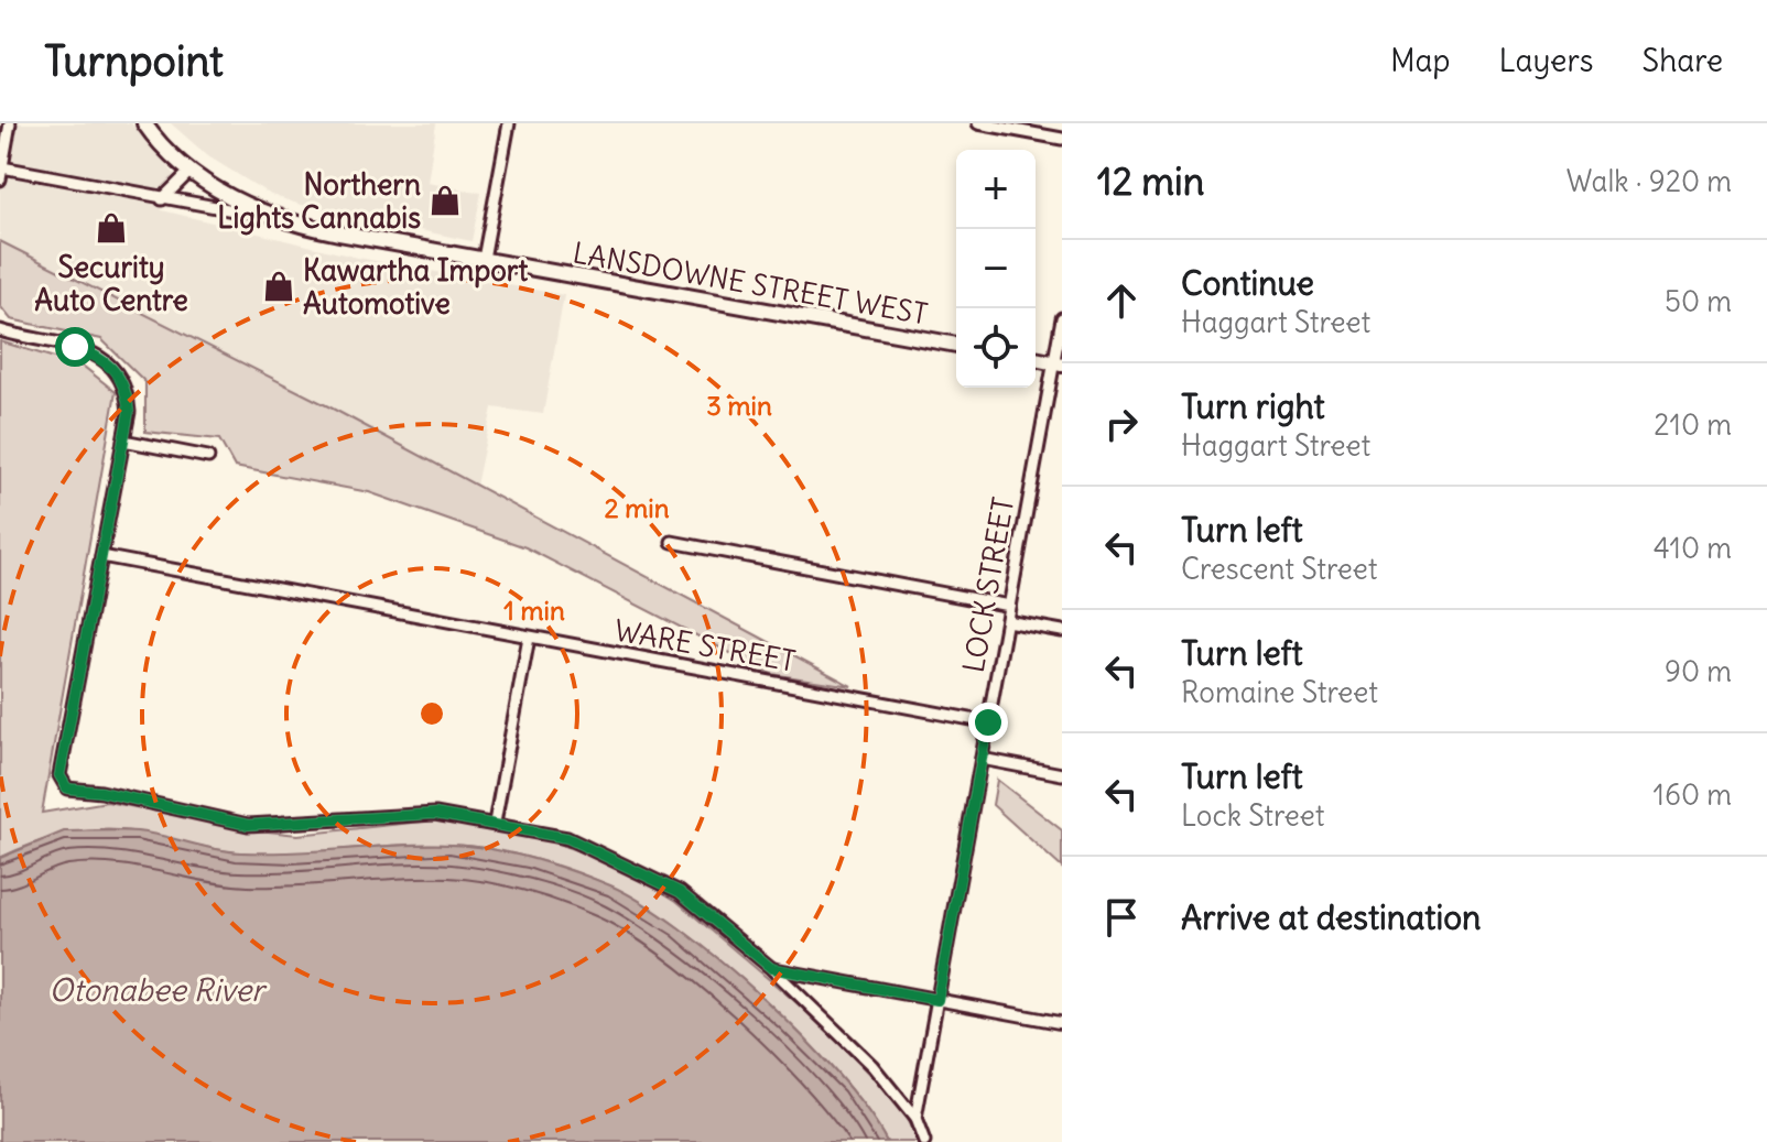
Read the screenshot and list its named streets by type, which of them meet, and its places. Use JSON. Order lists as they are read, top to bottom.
{
  "streets": {
    "main road": ["LANSDOWNE STREET WEST"],
    "street": ["LOCK STREET", "WARE STREET"]
  },
  "crossings": [
    ["LOCK STREET", "WARE STREET"]
  ],
  "water": ["Otonabee River"],
  "places": {
    "shop": ["Northern Lights Cannabis", "Security Auto Centre", "Kawartha Import Automotive"]
  },
  "page": {
    "header": "Turnpoint",
    "nav": ["Map", "Layers", "Share"],
    "heading": ["12 min", "Walk · 920 m"],
    "map_buttons": ["+", "−"],
    "list": [
      ["Continue", "Haggart Street", "50 m"],
      ["Turn right", "Haggart Street", "210 m"],
      ["Turn left", "Crescent Street", "410 m"],
      ["Turn left", "Romaine Street", "90 m"],
      ["Turn left", "Lock Street", "160 m"],
      "Arrive at destination"
    ]
  },
  "rings": ["3 min", "2 min", "1 min"]
}
